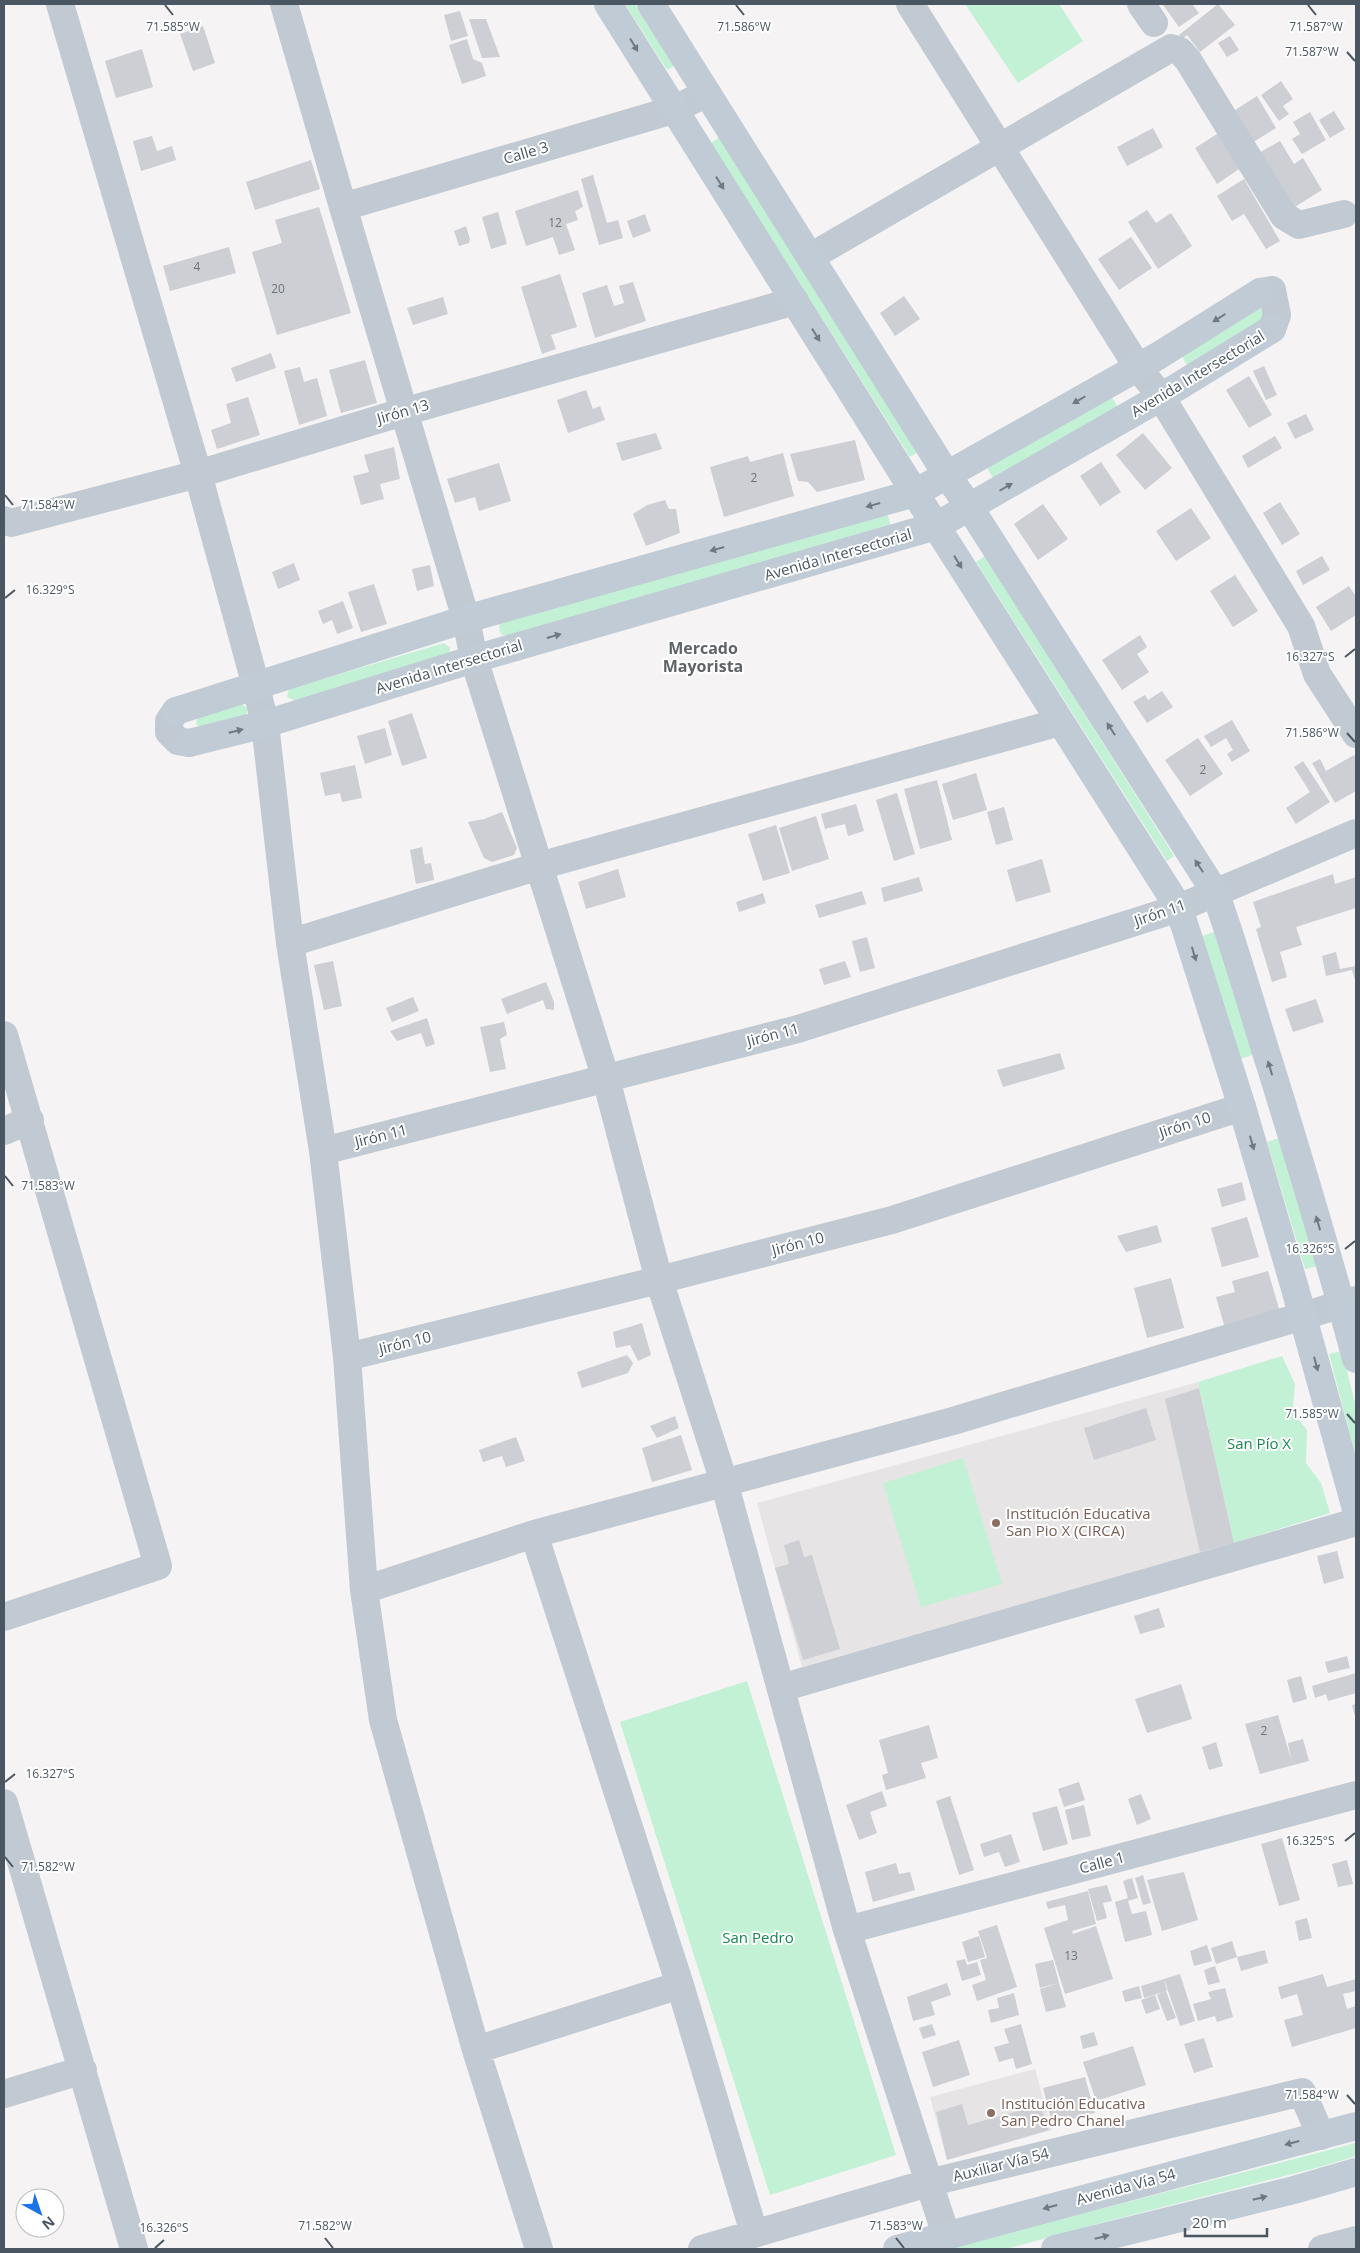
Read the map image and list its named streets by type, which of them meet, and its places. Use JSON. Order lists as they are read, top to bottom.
{
  "streets": {
    "street": [
      "Calle 3",
      "Avenida Intersectorial",
      "Jirón 13",
      "Jirón 11",
      "Jirón 10",
      "Calle 1",
      "Auxiliar Vía 54",
      "Avenida Vía 54"
    ]
  },
  "crossings": [
    ["Auxiliar Vía 54", "Avenida Vía 54"]
  ],
  "districts": ["Mercado Mayorista"],
  "parks": ["San Pío X", "San Pedro"],
  "places": ["Institución Educativa San Pio X (CIRCA)", "Institución Educativa San Pedro Chanel"],
  "house_numbers": [
    "12",
    "4",
    "20",
    "2",
    "2",
    "2",
    "13"
  ],
  "scale_bar": "20 m",
  "north": "bottom right",
  "coordinates": [
    "71.587°W",
    "71.585°W",
    "71.586°W",
    "71.584°W",
    "16.329°S",
    "16.327°S",
    "71.583°W",
    "16.326°S",
    "16.325°S",
    "71.582°W"
  ]
}
